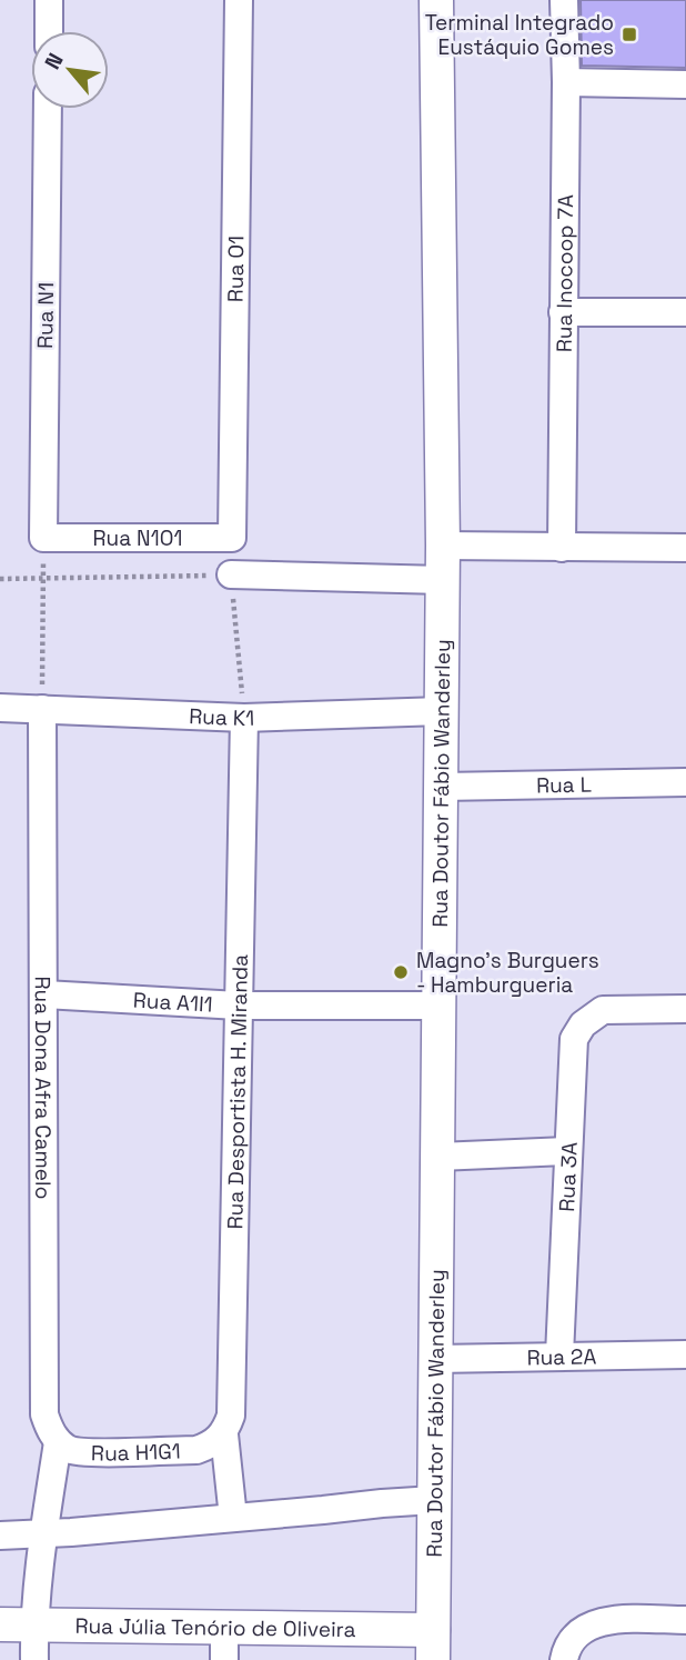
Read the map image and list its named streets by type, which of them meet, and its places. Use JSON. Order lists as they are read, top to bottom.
{
  "streets": {
    "street": [
      "Rua O1",
      "Rua Inocoop 7A",
      "Rua N1",
      "Rua N1O1",
      "Rua K1",
      "Rua Doutor Fábio Wanderley",
      "Rua L",
      "Rua A1I1",
      "Rua Dona Afra Camelo",
      "Rua Desportista H. Miranda",
      "Rua 3A",
      "Rua 2A",
      "Rua H1G1",
      "Rua Júlia Tenório de Oliveira"
    ]
  },
  "crossings": [
    ["Rua O1", "Rua N1O1"],
    ["Rua N1", "Rua N1O1"],
    ["Rua K1", "Rua Doutor Fábio Wanderley"],
    ["Rua K1", "Rua Dona Afra Camelo"],
    ["Rua K1", "Rua Desportista H. Miranda"],
    ["Rua Doutor Fábio Wanderley", "Rua L"],
    ["Rua Doutor Fábio Wanderley", "Rua A1I1"],
    ["Rua Doutor Fábio Wanderley", "Rua 2A"],
    ["Rua Doutor Fábio Wanderley", "Rua Júlia Tenório de Oliveira"],
    ["Rua A1I1", "Rua Dona Afra Camelo"],
    ["Rua A1I1", "Rua Desportista H. Miranda"],
    ["Rua Dona Afra Camelo", "Rua H1G1"],
    ["Rua Desportista H. Miranda", "Rua H1G1"],
    ["Rua 3A", "Rua 2A"]
  ],
  "places": {
    "transit": ["Terminal Integrado Eustáquio Gomes"],
    "other": ["Magno's Burguers - Hamburgueria"]
  },
  "north": "top left"
}
